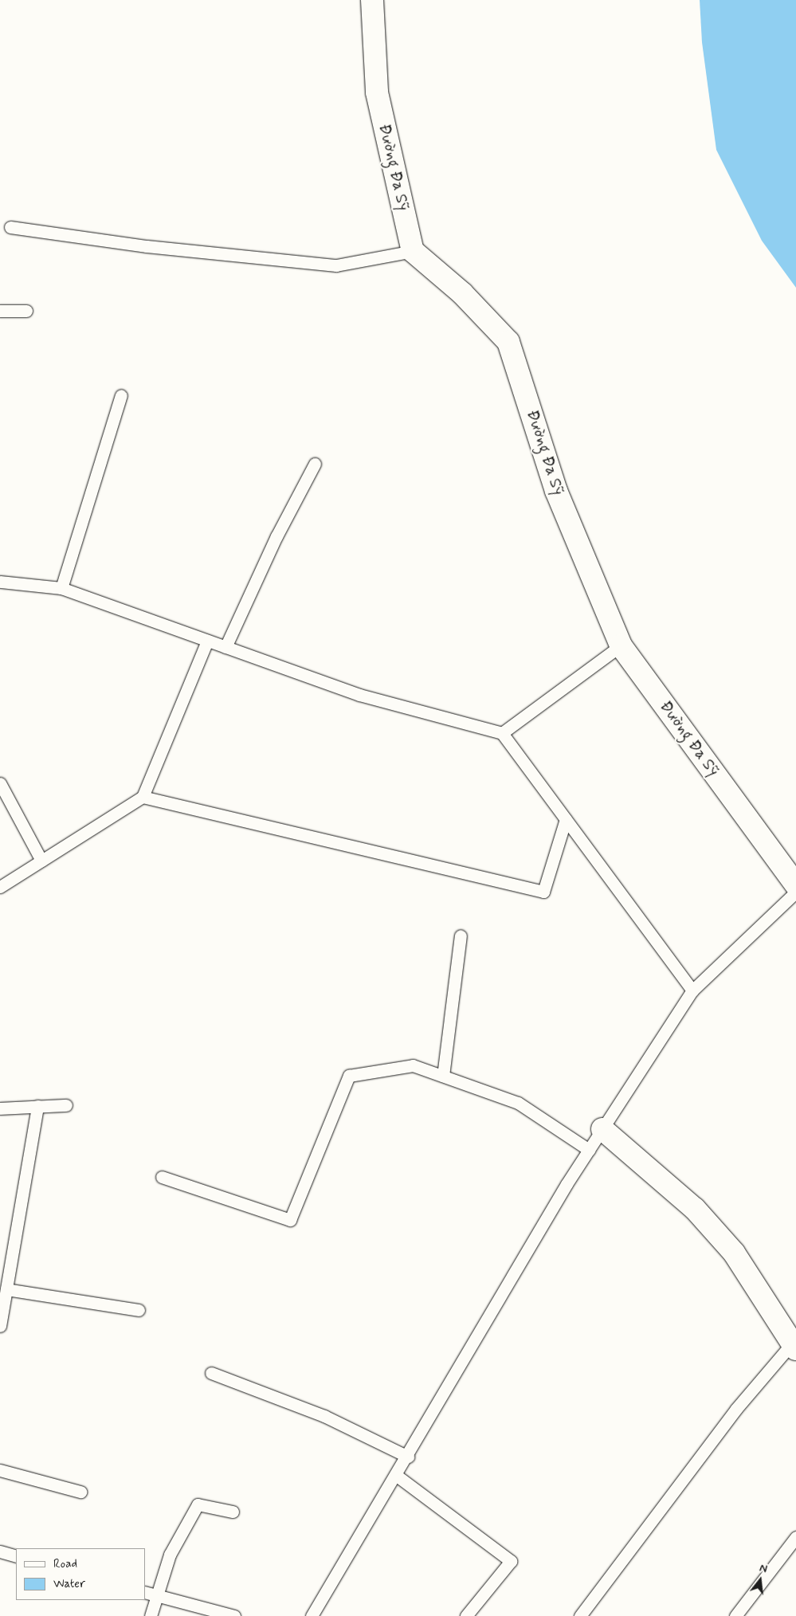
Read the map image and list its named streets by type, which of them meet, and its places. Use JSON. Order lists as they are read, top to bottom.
{
  "streets": {
    "street": ["Đường Đa Sỹ"]
  },
  "legend": ["Road", "Water"],
  "north": "top"
}
